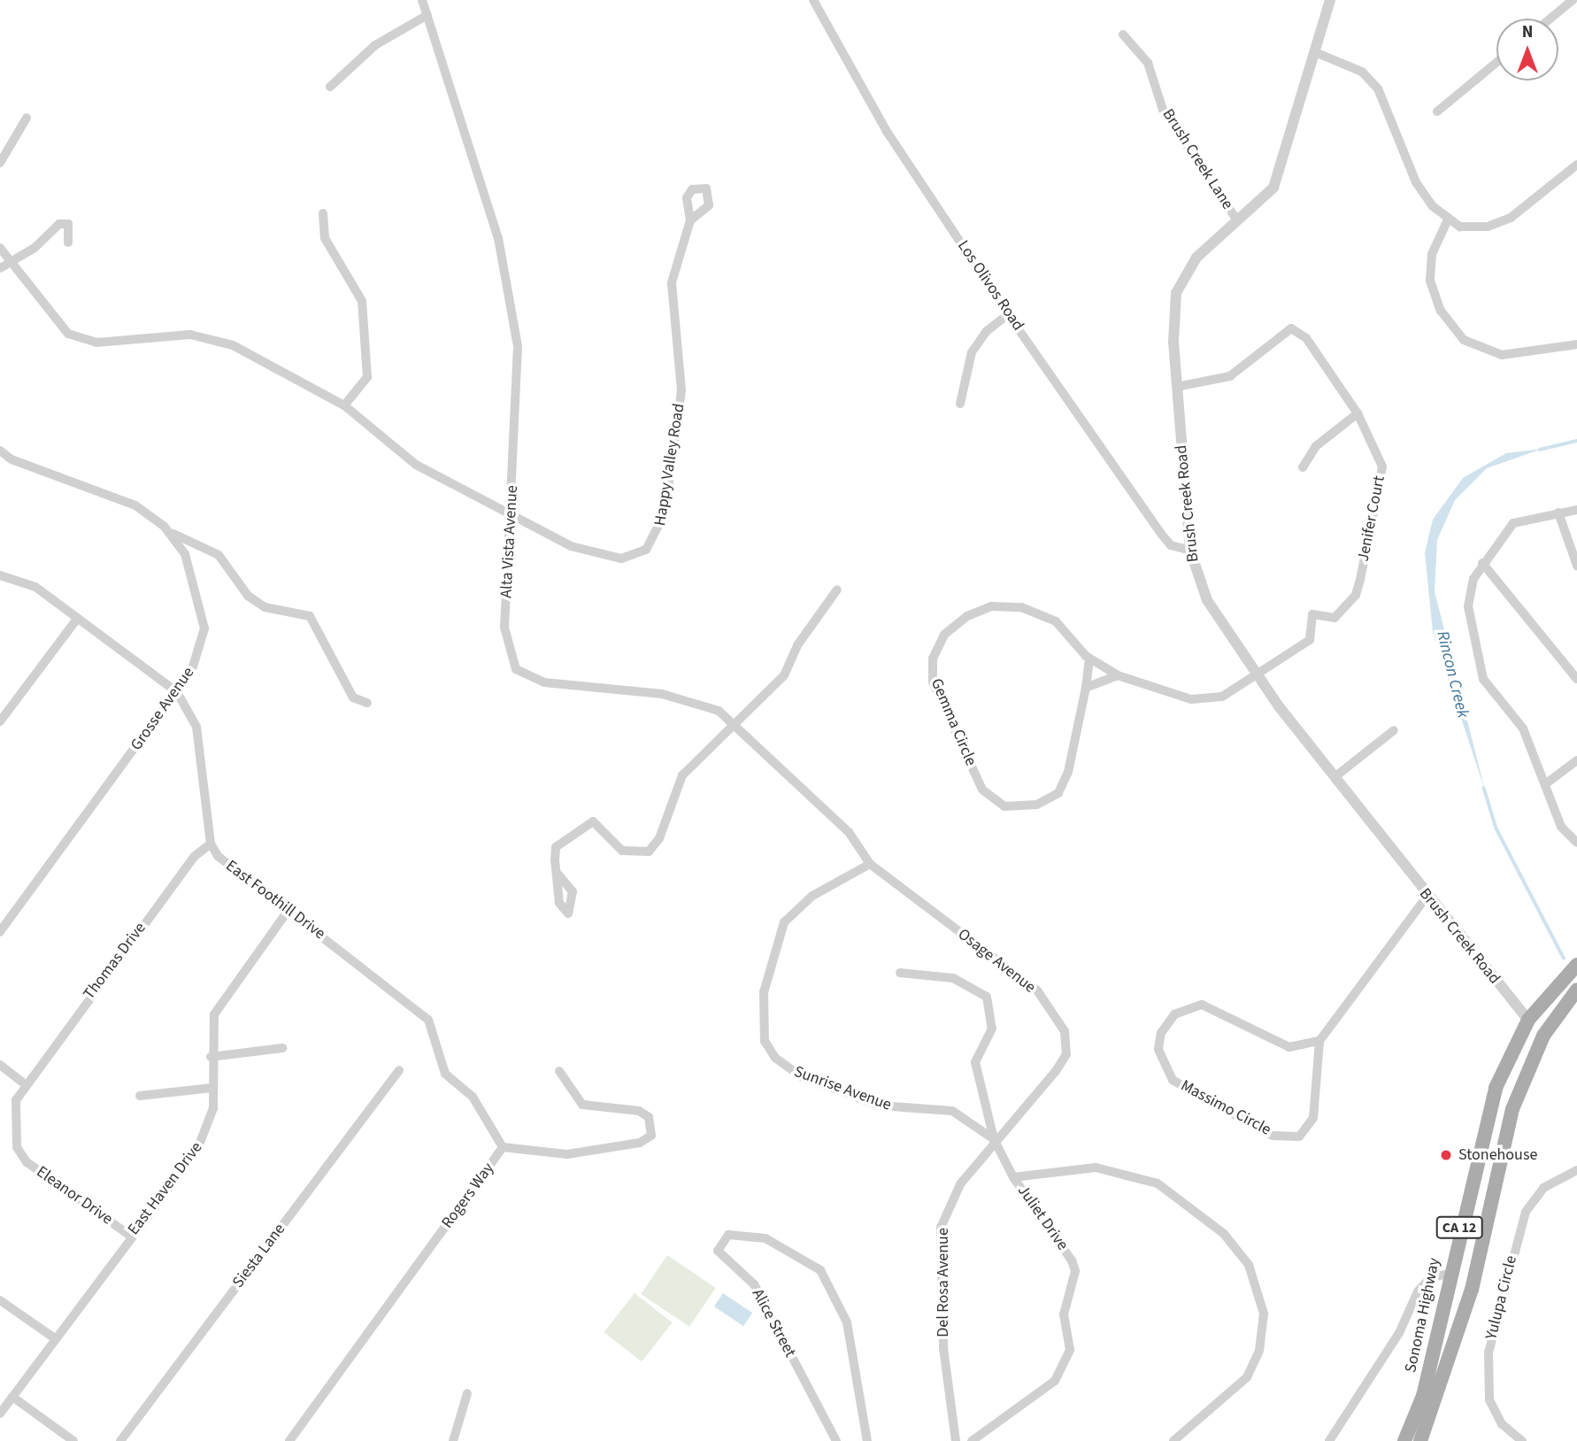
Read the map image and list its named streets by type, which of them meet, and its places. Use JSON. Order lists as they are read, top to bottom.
{
  "streets": {
    "main road": ["CA 12", "Sonoma Highway"],
    "street": [
      "Brush Creek Lane",
      "Los Olivos Road",
      "Happy Valley Road",
      "Brush Creek Road",
      "Jenifer Court",
      "Alta Vista Avenue",
      "Grosse Avenue",
      "Gemma Circle",
      "East Foothill Drive",
      "Thomas Drive",
      "Osage Avenue",
      "Sunrise Avenue",
      "Massimo Circle",
      "East Haven Drive",
      "Eleanor Drive",
      "Rogers Way",
      "Juliet Drive",
      "Siesta Lane",
      "Del Rosa Avenue",
      "Yulupa Circle",
      "Alice Street"
    ]
  },
  "crossings": [
    ["Brush Creek Lane", "Brush Creek Road"],
    ["Los Olivos Road", "Brush Creek Road"],
    ["Happy Valley Road", "Alta Vista Avenue"],
    ["Brush Creek Road", "Jenifer Court"],
    ["Brush Creek Road", "Gemma Circle"],
    ["Brush Creek Road", "Sonoma Highway"],
    ["Jenifer Court", "Gemma Circle"],
    ["Alta Vista Avenue", "Osage Avenue"],
    ["Alta Vista Avenue", "Sunrise Avenue"],
    ["East Foothill Drive", "Thomas Drive"],
    ["East Foothill Drive", "East Haven Drive"],
    ["East Foothill Drive", "Rogers Way"],
    ["Thomas Drive", "Eleanor Drive"],
    ["Osage Avenue", "Sunrise Avenue"],
    ["Osage Avenue", "Del Rosa Avenue"],
    ["Sunrise Avenue", "Juliet Drive"],
    ["Sunrise Avenue", "Del Rosa Avenue"],
    ["East Haven Drive", "Eleanor Drive"]
  ],
  "water": ["Rincon Creek"],
  "places": ["Stonehouse"],
  "north": "top"
}
